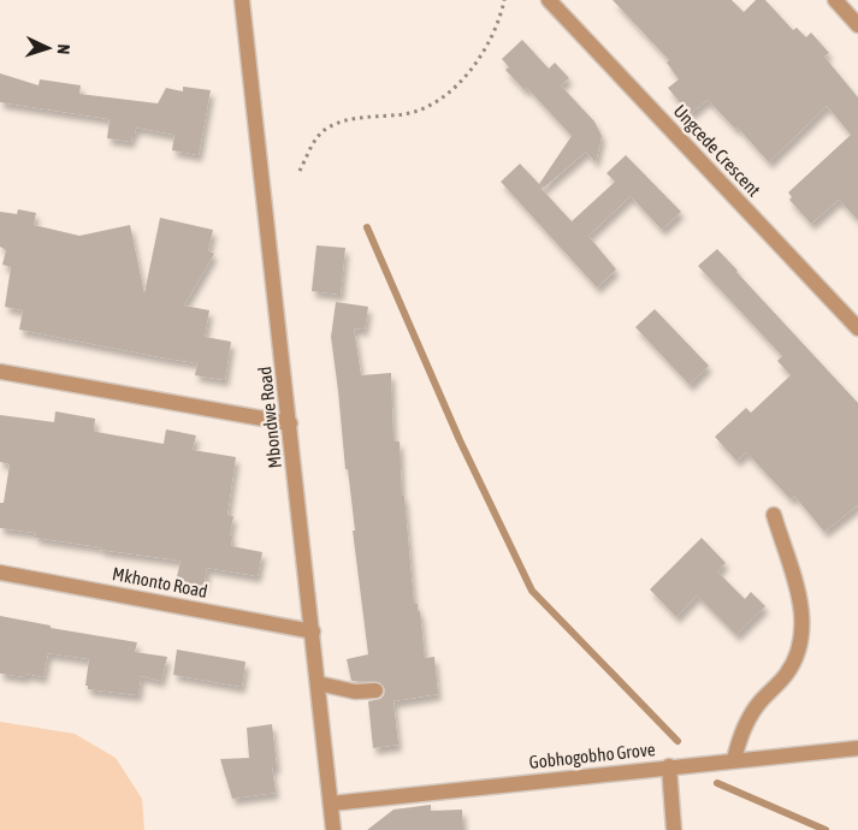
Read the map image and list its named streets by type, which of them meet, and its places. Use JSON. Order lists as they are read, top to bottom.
{
  "streets": {
    "street": [
      "Ungcede Crescent",
      "Mbondwe Road",
      "Mkhonto Road",
      "Gobhogobho Grove"
    ]
  },
  "crossings": [
    ["Mbondwe Road", "Mkhonto Road"],
    ["Mbondwe Road", "Gobhogobho Grove"]
  ],
  "north": "right"
}
